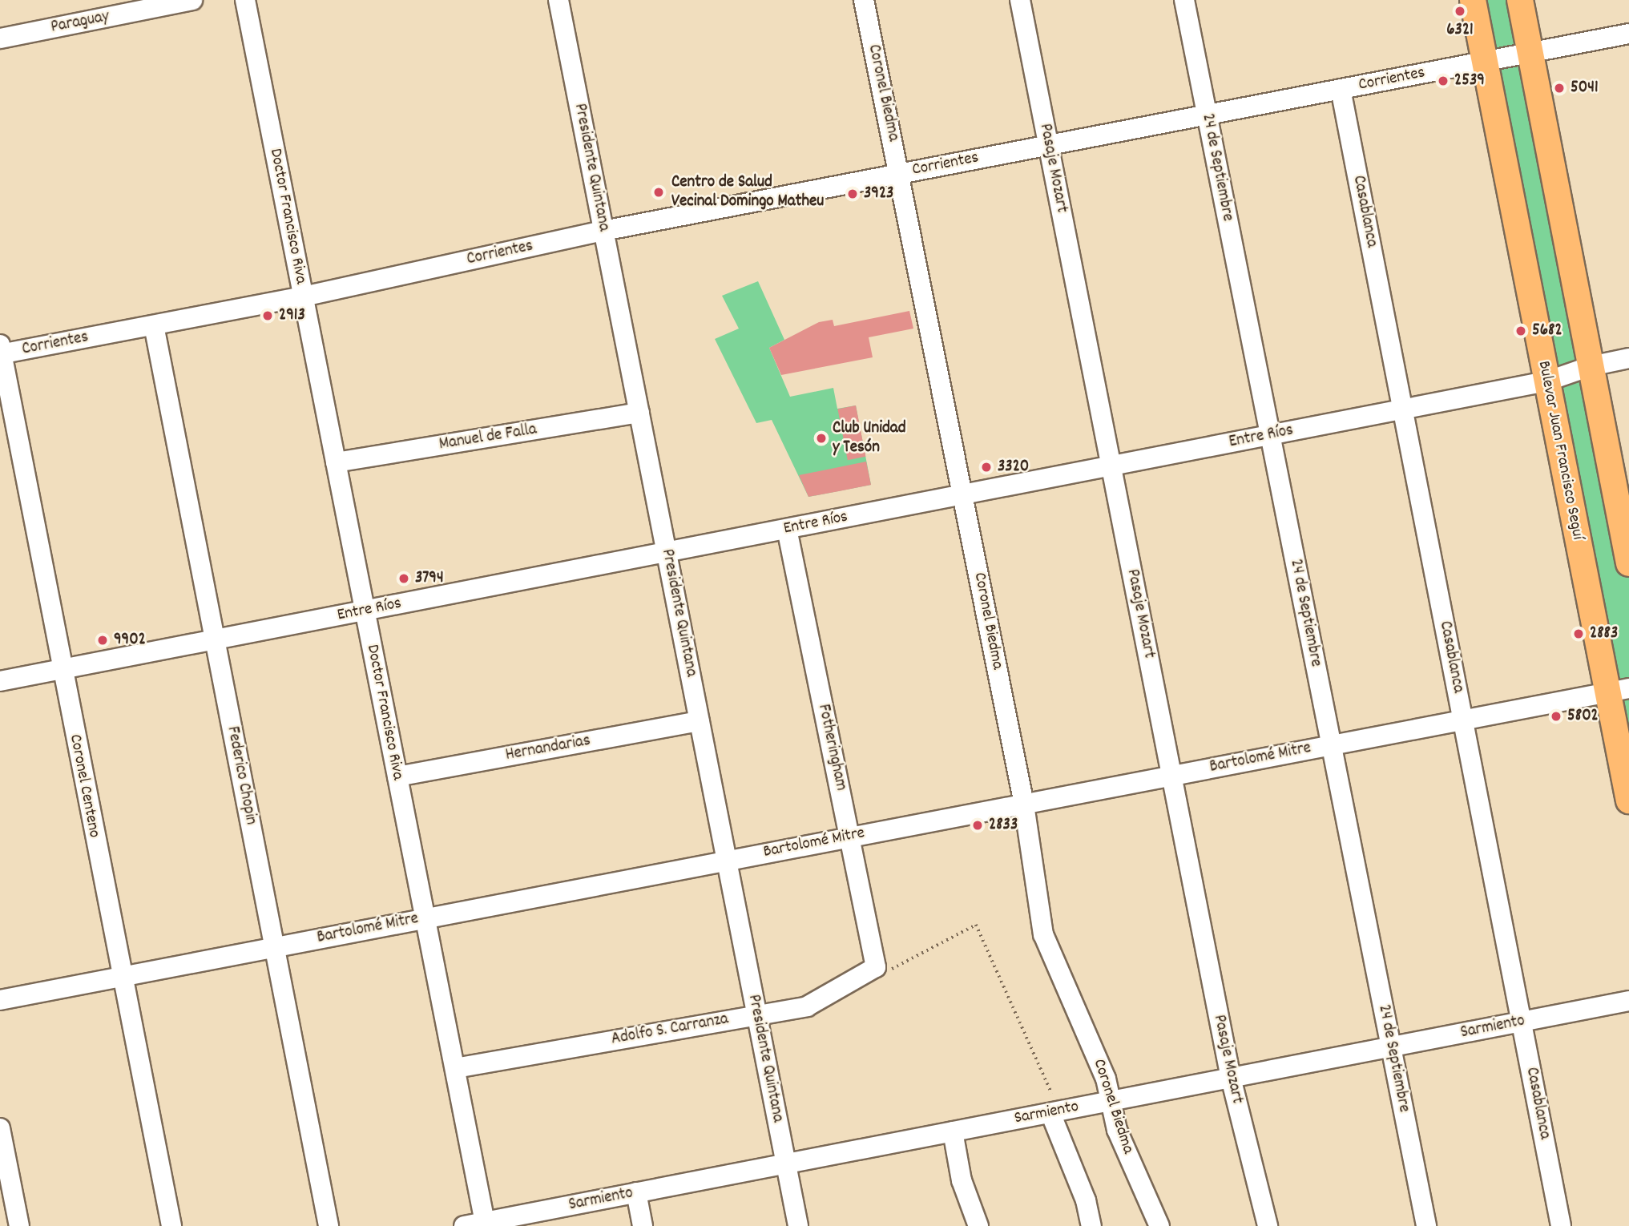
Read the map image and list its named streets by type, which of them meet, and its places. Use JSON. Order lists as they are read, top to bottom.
{
  "streets": {
    "main road": ["Bulevar Juan Francisco Seguí"],
    "street": [
      "Paraguay",
      "Corrientes",
      "Coronel Biedma",
      "Presidente Quintana",
      "24 de Septiembre",
      "Pasaje Mozart",
      "Casablanca",
      "Doctor Francisco Riva",
      "Entre Ríos",
      "Manuel de Falla",
      "Fotheringham",
      "Hernandarias",
      "Bartolomé Mitre",
      "Federico Chopin",
      "Coronel Centeno",
      "Sarmiento",
      "Adolfo S. Carranza"
    ]
  },
  "crossings": [
    ["Corrientes", "Coronel Biedma"],
    ["Corrientes", "Presidente Quintana"],
    ["Corrientes", "24 de Septiembre"],
    ["Corrientes", "Pasaje Mozart"],
    ["Corrientes", "Casablanca"],
    ["Corrientes", "Doctor Francisco Riva"],
    ["Corrientes", "Bulevar Juan Francisco Seguí"],
    ["Corrientes", "Federico Chopin"],
    ["Corrientes", "Coronel Centeno"],
    ["Coronel Biedma", "Entre Ríos"],
    ["Coronel Biedma", "Bartolomé Mitre"],
    ["Coronel Biedma", "Sarmiento"],
    ["Presidente Quintana", "Entre Ríos"],
    ["Presidente Quintana", "Manuel de Falla"],
    ["Presidente Quintana", "Hernandarias"],
    ["Presidente Quintana", "Bartolomé Mitre"],
    ["Presidente Quintana", "Sarmiento"],
    ["Presidente Quintana", "Adolfo S. Carranza"],
    ["24 de Septiembre", "Entre Ríos"],
    ["24 de Septiembre", "Bartolomé Mitre"],
    ["24 de Septiembre", "Sarmiento"],
    ["Pasaje Mozart", "Entre Ríos"],
    ["Pasaje Mozart", "Bartolomé Mitre"],
    ["Pasaje Mozart", "Sarmiento"],
    ["Casablanca", "Entre Ríos"],
    ["Casablanca", "Bartolomé Mitre"],
    ["Casablanca", "Sarmiento"],
    ["Doctor Francisco Riva", "Entre Ríos"],
    ["Doctor Francisco Riva", "Manuel de Falla"],
    ["Doctor Francisco Riva", "Hernandarias"],
    ["Doctor Francisco Riva", "Bartolomé Mitre"],
    ["Doctor Francisco Riva", "Sarmiento"],
    ["Doctor Francisco Riva", "Adolfo S. Carranza"],
    ["Entre Ríos", "Bulevar Juan Francisco Seguí"],
    ["Entre Ríos", "Fotheringham"],
    ["Entre Ríos", "Federico Chopin"],
    ["Entre Ríos", "Coronel Centeno"],
    ["Bulevar Juan Francisco Seguí", "Bartolomé Mitre"],
    ["Fotheringham", "Bartolomé Mitre"],
    ["Fotheringham", "Adolfo S. Carranza"],
    ["Bartolomé Mitre", "Federico Chopin"],
    ["Bartolomé Mitre", "Coronel Centeno"]
  ],
  "places": [
    "6321",
    "2539",
    "5041",
    "Centro de Salud Vecinal Domingo Matheu",
    "3923",
    "2913",
    "5682",
    "Club Unidad y Tesón",
    "3320",
    "3794",
    "2883",
    "9902",
    "5802",
    "2833"
  ]
}
